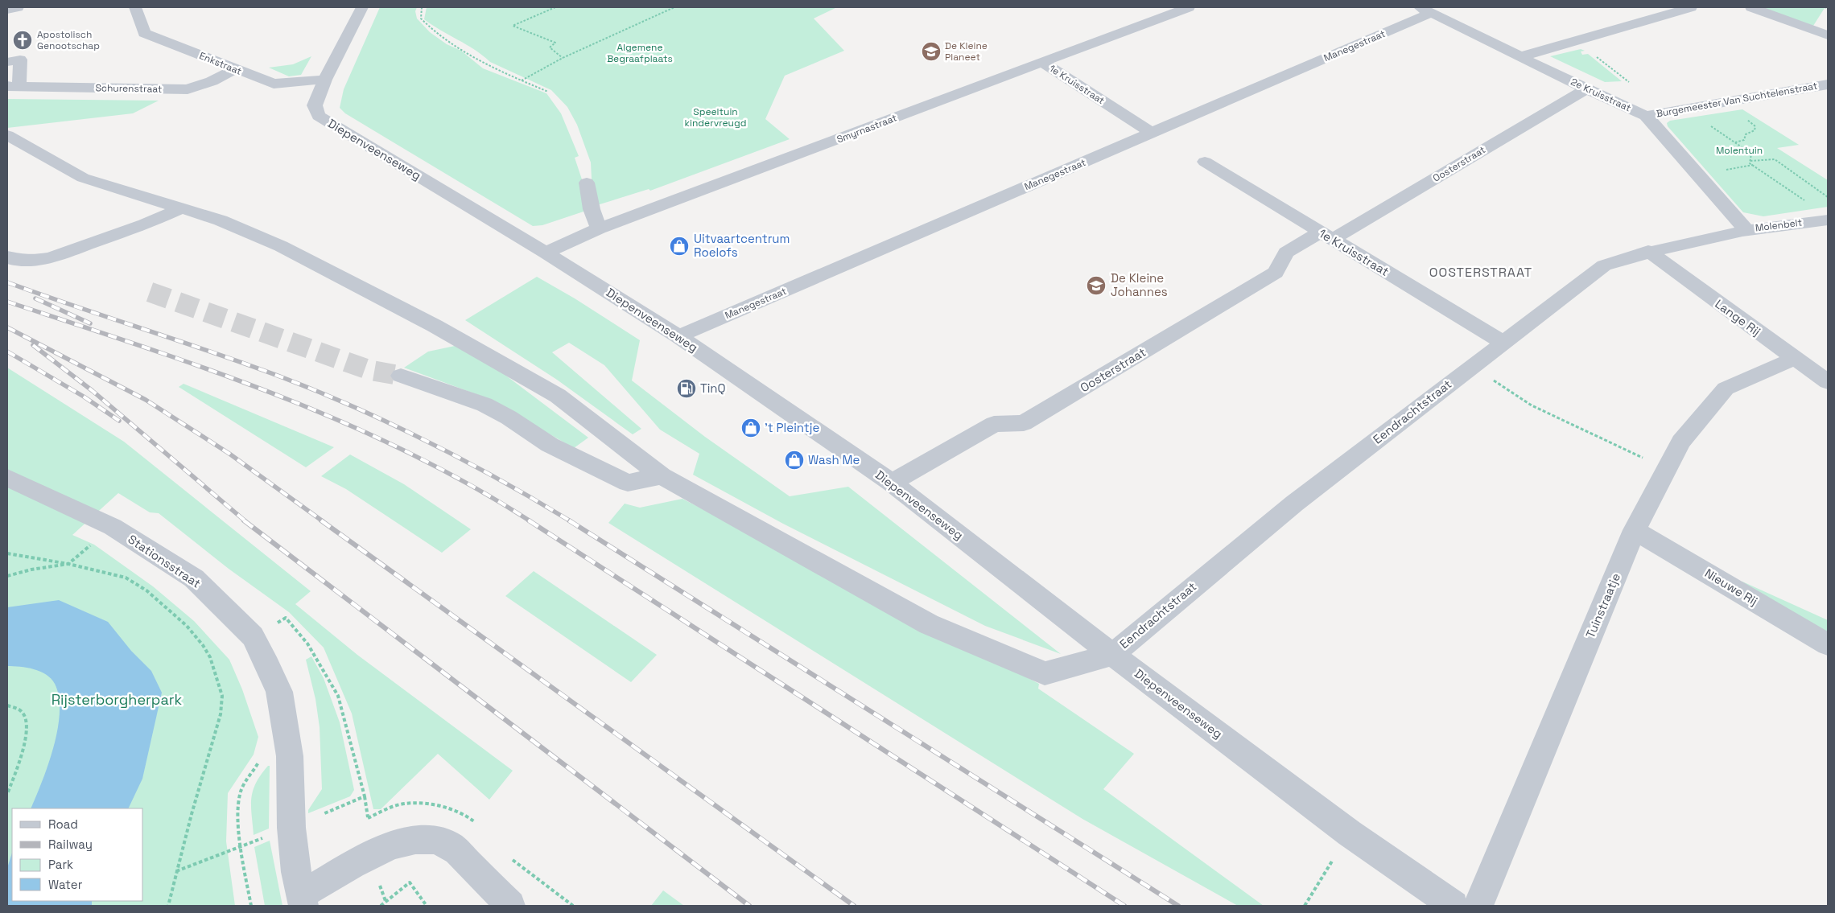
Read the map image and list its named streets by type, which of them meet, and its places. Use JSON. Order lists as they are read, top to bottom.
{
  "streets": {
    "street": [
      "Manegestraat",
      "Enkstraat",
      "1e Kruisstraat",
      "Schurenstraat",
      "2e Kruisstraat",
      "Burgemeester Van Suchtelenstraat",
      "Smyrnastraat",
      "Diepenveenseweg",
      "Oosterstraat",
      "Molenbelt",
      "Lange Rij",
      "Eendrachtstraat",
      "Stationsstraat",
      "Nieuwe Rij",
      "Tuinstraatje"
    ]
  },
  "crossings": [
    ["Manegestraat", "1e Kruisstraat"],
    ["Manegestraat", "2e Kruisstraat"],
    ["Manegestraat", "Diepenveenseweg"],
    ["Enkstraat", "Schurenstraat"],
    ["Enkstraat", "Diepenveenseweg"],
    ["1e Kruisstraat", "Smyrnastraat"],
    ["1e Kruisstraat", "Oosterstraat"],
    ["1e Kruisstraat", "Eendrachtstraat"],
    ["2e Kruisstraat", "Burgemeester Van Suchtelenstraat"],
    ["2e Kruisstraat", "Oosterstraat"],
    ["2e Kruisstraat", "Molenbelt"],
    ["2e Kruisstraat", "Eendrachtstraat"],
    ["Smyrnastraat", "Diepenveenseweg"],
    ["Diepenveenseweg", "Oosterstraat"],
    ["Diepenveenseweg", "Eendrachtstraat"],
    ["Molenbelt", "Eendrachtstraat"],
    ["Lange Rij", "Eendrachtstraat"],
    ["Lange Rij", "Tuinstraatje"],
    ["Nieuwe Rij", "Tuinstraatje"]
  ],
  "districts": ["OOSTERSTRAAT"],
  "parks": [
    "Algemene Begraafplaats",
    "Speeltuin kindervreugd",
    "Molentuin",
    "Rijsterborgherpark"
  ],
  "places": {
    "church": ["Apostolisch Genootschap"],
    "school or university": ["De Kleine Planeet", "De Kleine Johannes"],
    "shop": ["Uitvaartcentrum Roelofs", "'t Pleintje", "Wash Me"],
    "fuel station": ["TinQ"]
  },
  "legend": [
    "Road",
    "Railway",
    "Park",
    "Water"
  ]
}
